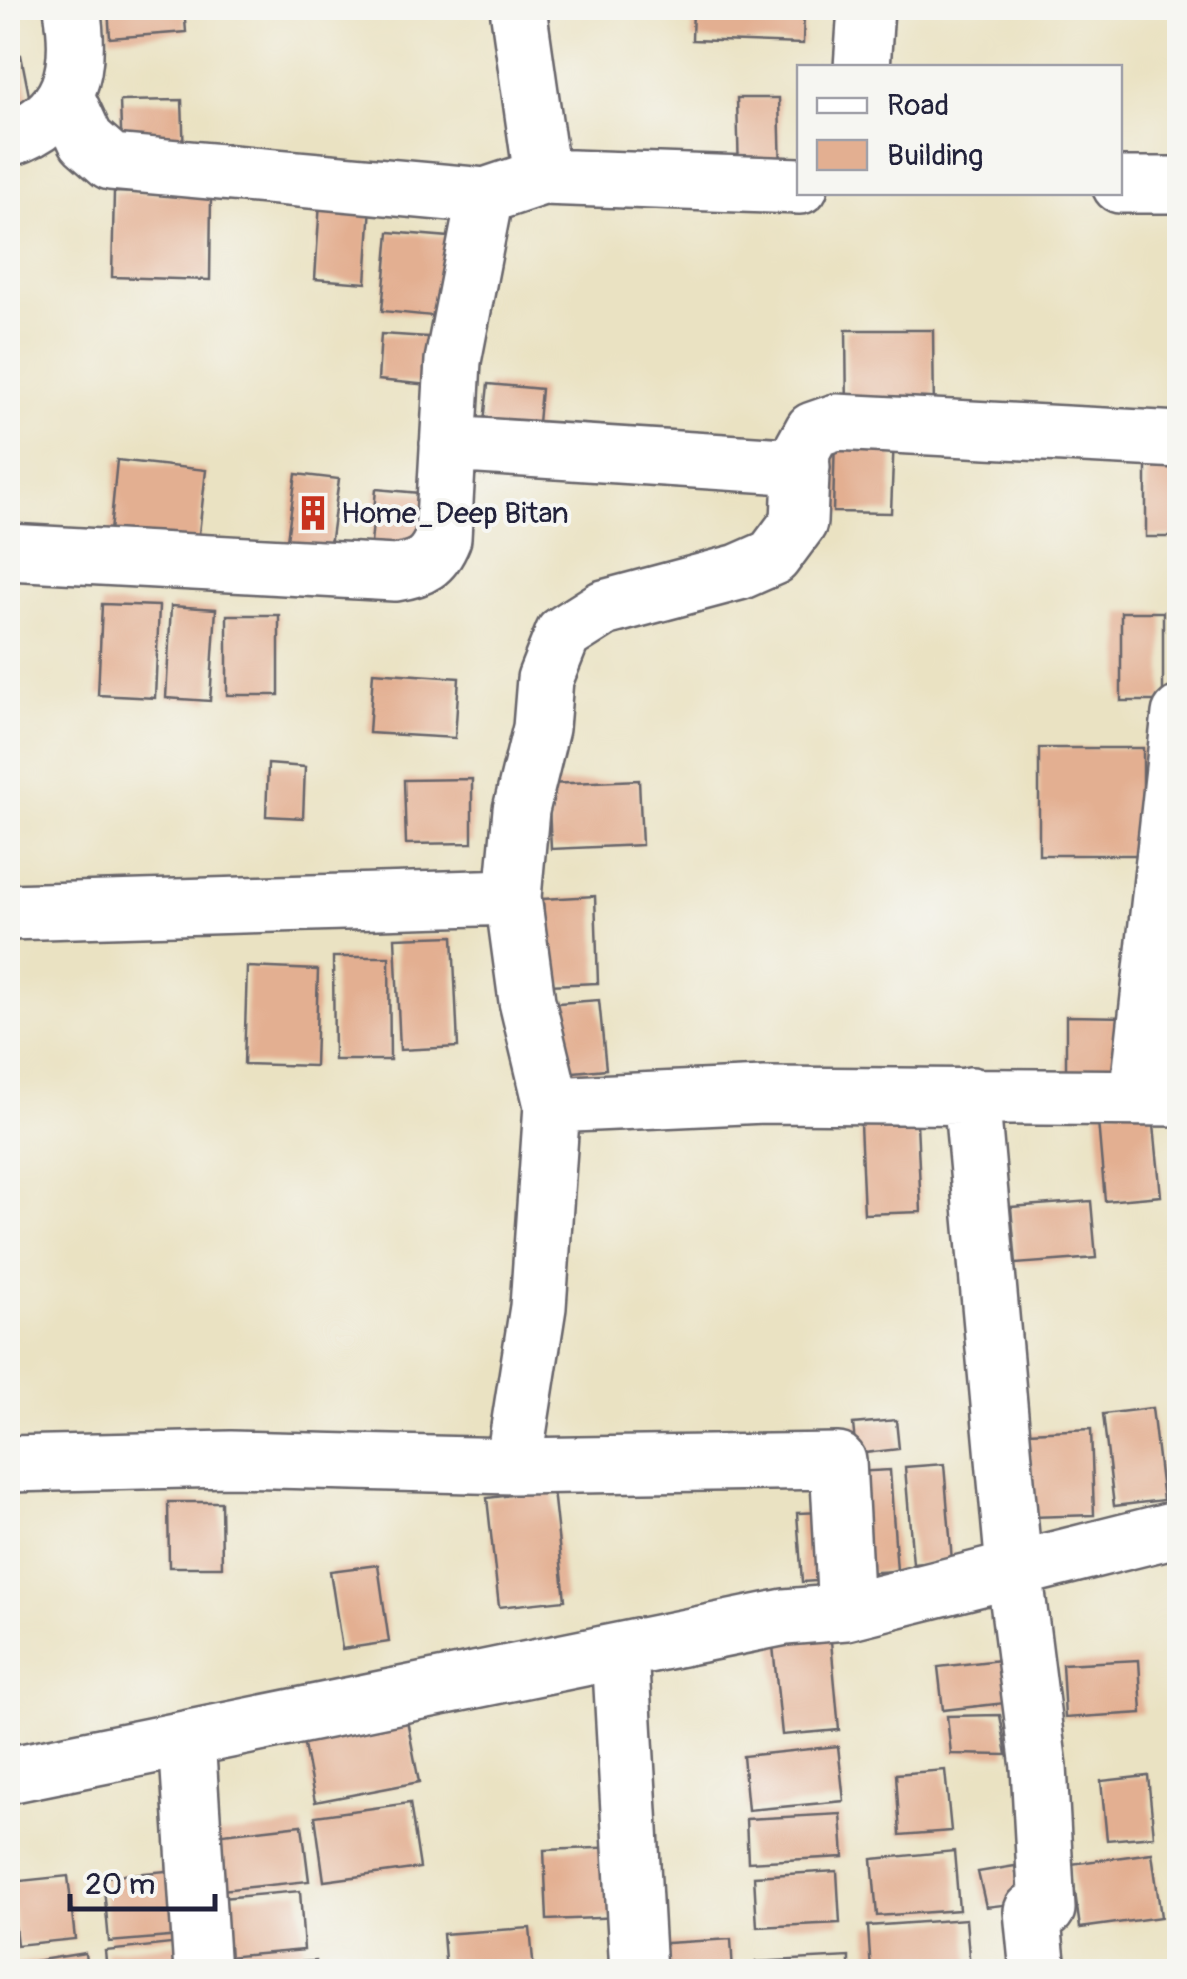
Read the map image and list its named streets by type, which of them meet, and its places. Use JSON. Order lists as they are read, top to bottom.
{
  "places": {
    "building": ["Home_Deep Bitan"]
  },
  "legend": ["Road", "Building"],
  "scale_bar": "20 m"
}
